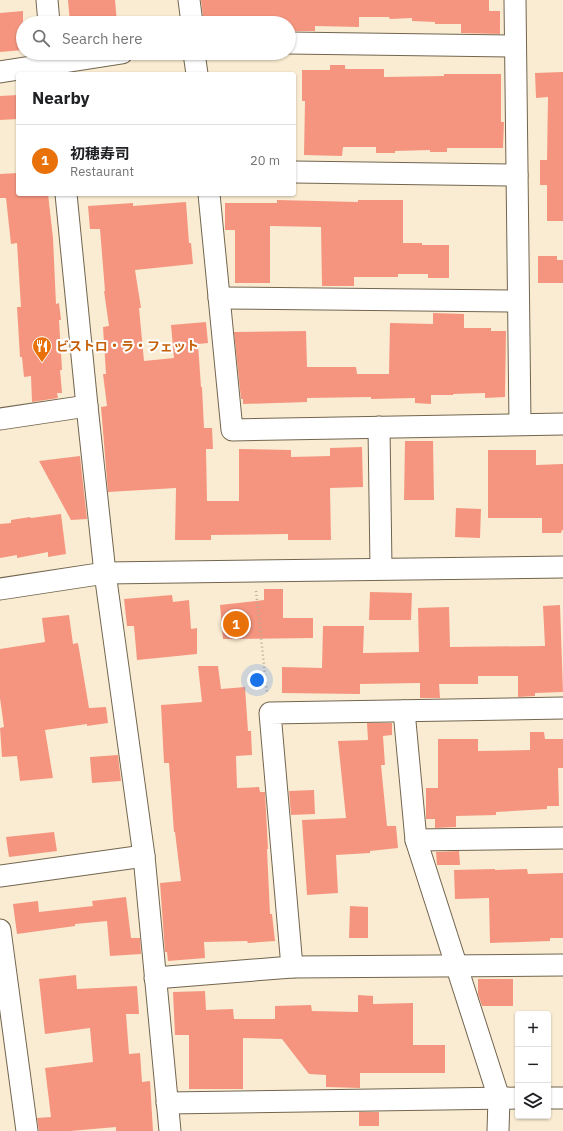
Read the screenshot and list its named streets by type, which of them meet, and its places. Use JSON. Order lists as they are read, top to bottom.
{
  "places": {
    "restaurant": ["ビストロ・ラ・フェット"]
  },
  "page": {
    "search": "Search here",
    "heading": "Nearby",
    "list": [
      {
        "mark": "1",
        "name": "初穂寿司",
        "note": "Restaurant",
        "value": "20 m"
      }
    ],
    "pins": "1",
    "map_buttons": ["+", "−"]
  }
}
